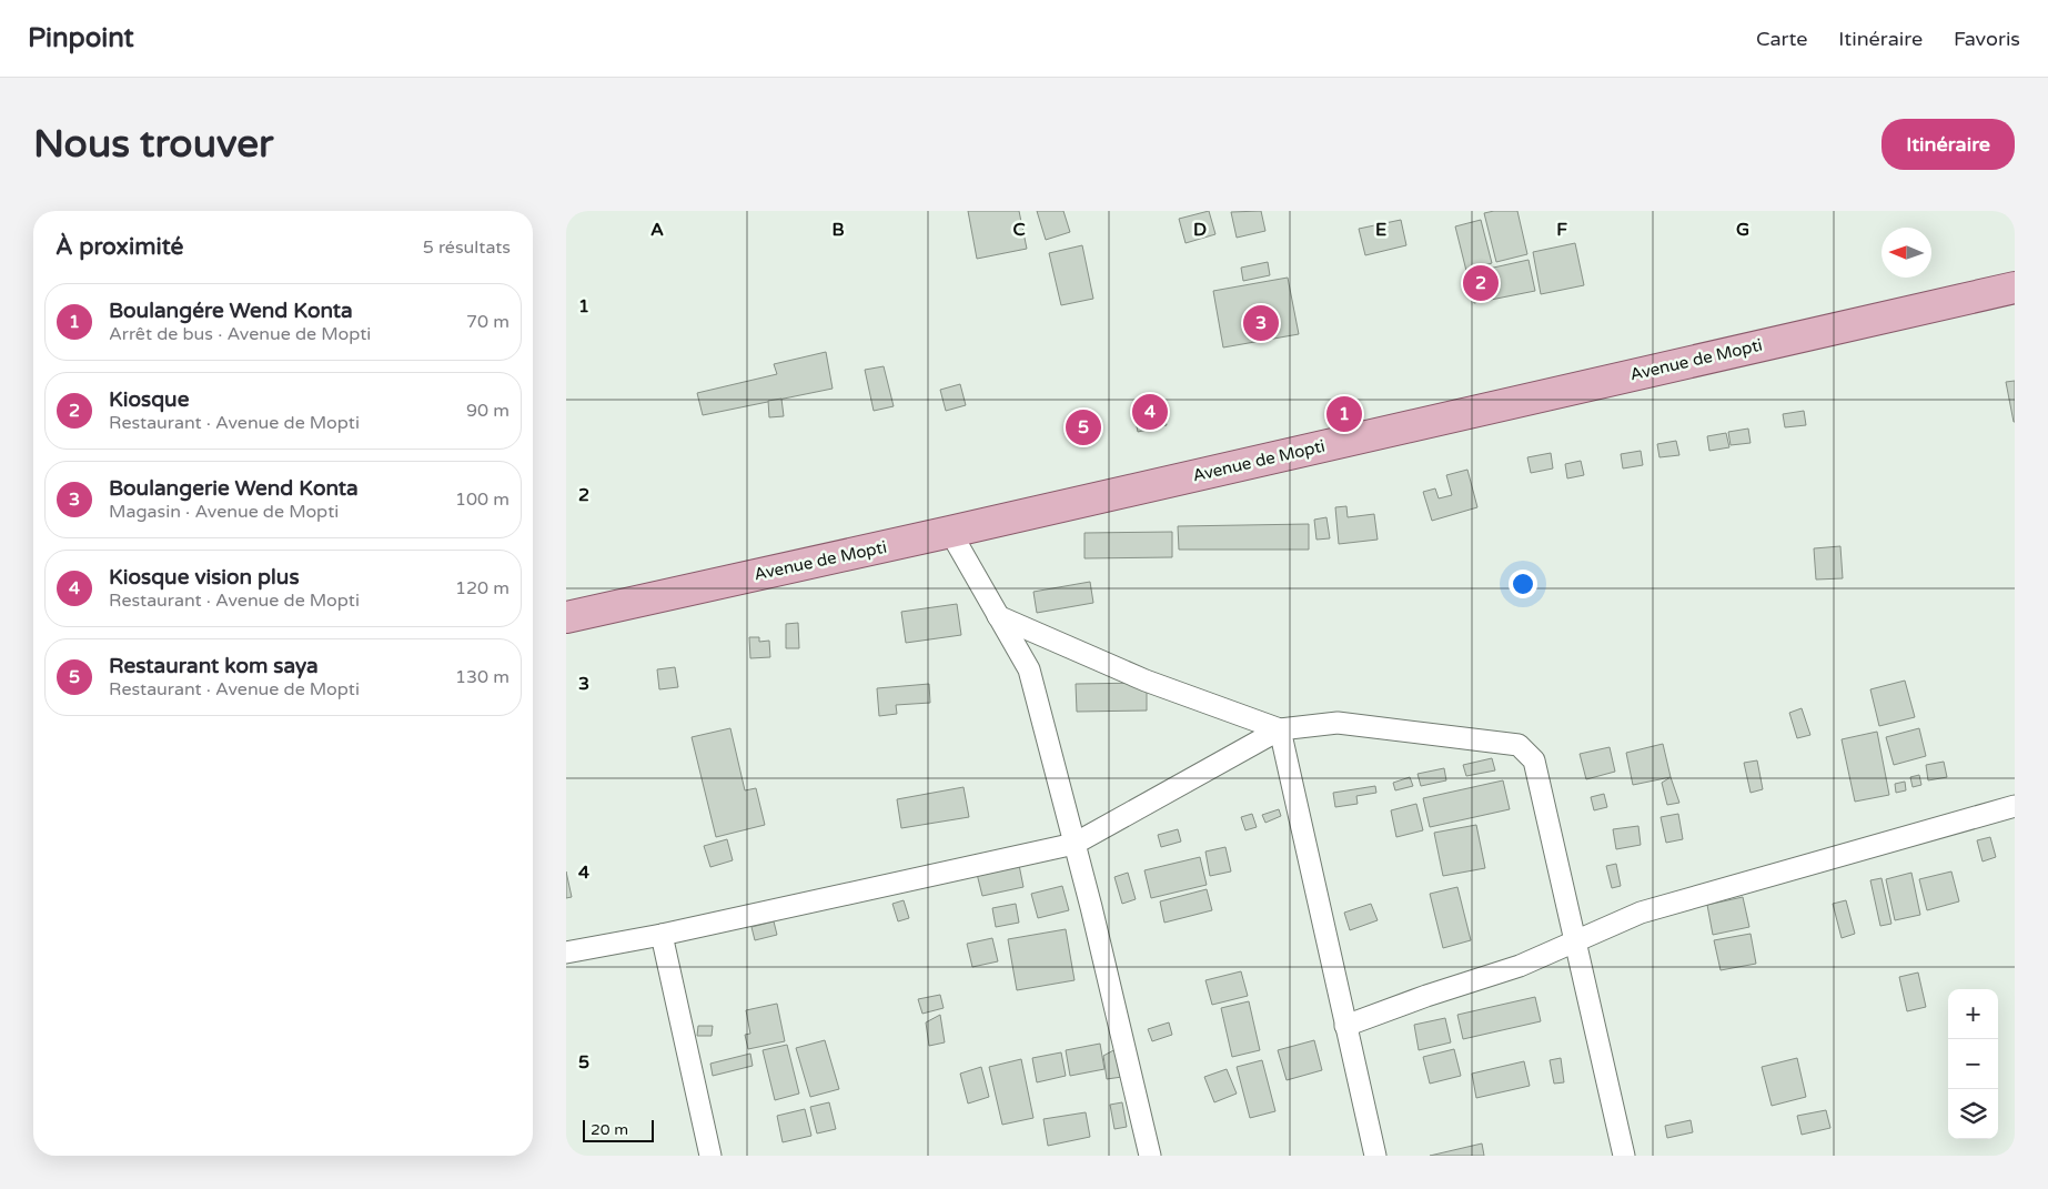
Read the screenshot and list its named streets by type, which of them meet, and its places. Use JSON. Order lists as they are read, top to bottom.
{
  "streets": {
    "main road": ["Avenue de Mopti"]
  },
  "scale_bar": "20 m",
  "north": "left",
  "page": {
    "header": "Pinpoint",
    "nav": ["Carte", "Itinéraire", "Favoris"],
    "buttons": "Itinéraire",
    "title": "Nous trouver",
    "heading": ["À proximité", "5 résultats"],
    "pins": [
      "2",
      "3",
      "4",
      "1",
      "5"
    ],
    "list": [
      {
        "mark": "1",
        "name": "Boulangére Wend Konta",
        "note": "Arrêt de bus · Avenue de Mopti",
        "value": "70 m"
      },
      {
        "mark": "2",
        "name": "Kiosque",
        "note": "Restaurant · Avenue de Mopti",
        "value": "90 m"
      },
      {
        "mark": "3",
        "name": "Boulangerie Wend Konta",
        "note": "Magasin · Avenue de Mopti",
        "value": "100 m"
      },
      {
        "mark": "4",
        "name": "Kiosque vision plus",
        "note": "Restaurant · Avenue de Mopti",
        "value": "120 m"
      },
      {
        "mark": "5",
        "name": "Restaurant kom saya",
        "note": "Restaurant · Avenue de Mopti",
        "value": "130 m"
      }
    ],
    "map_buttons": ["+", "−"],
    "scale": "20 m"
  },
  "grid": {
    "columns": [
      "A",
      "B",
      "C",
      "D",
      "E",
      "F",
      "G"
    ],
    "rows": [
      "1",
      "2",
      "3",
      "4",
      "5"
    ]
  }
}
